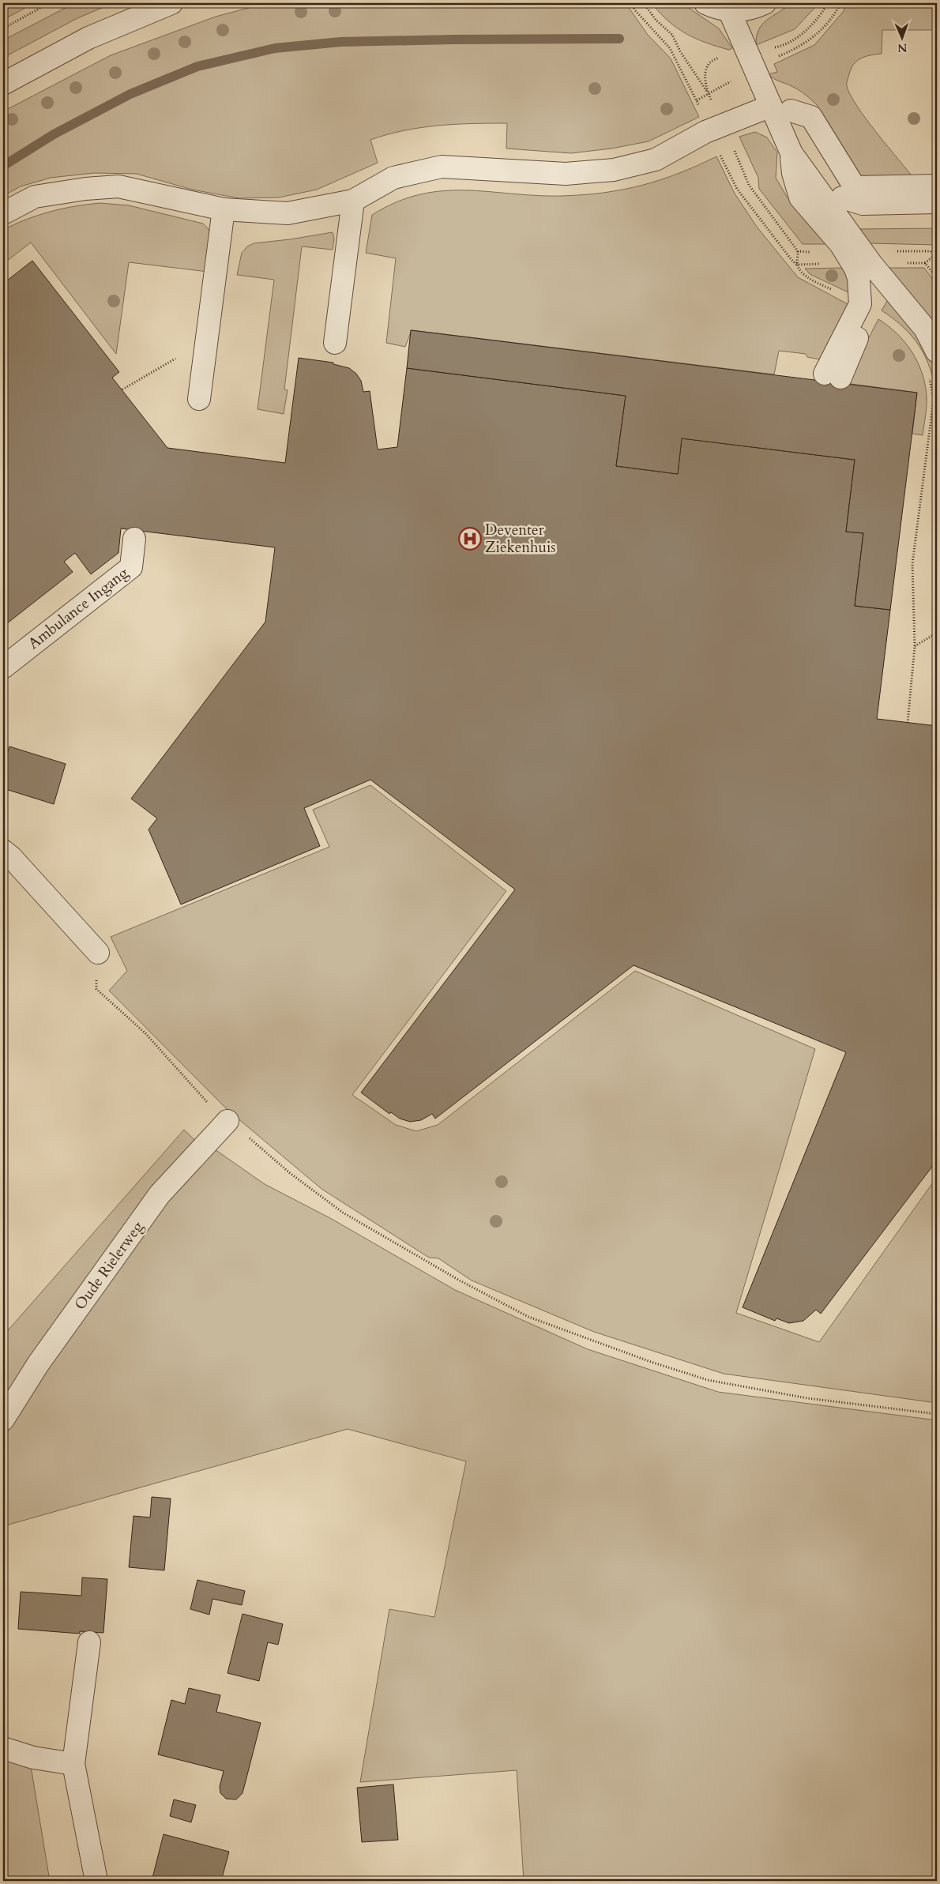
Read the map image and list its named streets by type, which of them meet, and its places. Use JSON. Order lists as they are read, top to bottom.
{
  "streets": {
    "street": ["Ambulance Ingang", "Oude Rielerweg"]
  },
  "places": {
    "hospital": ["Deventer Ziekenhuis"]
  },
  "north": "bottom"
}
